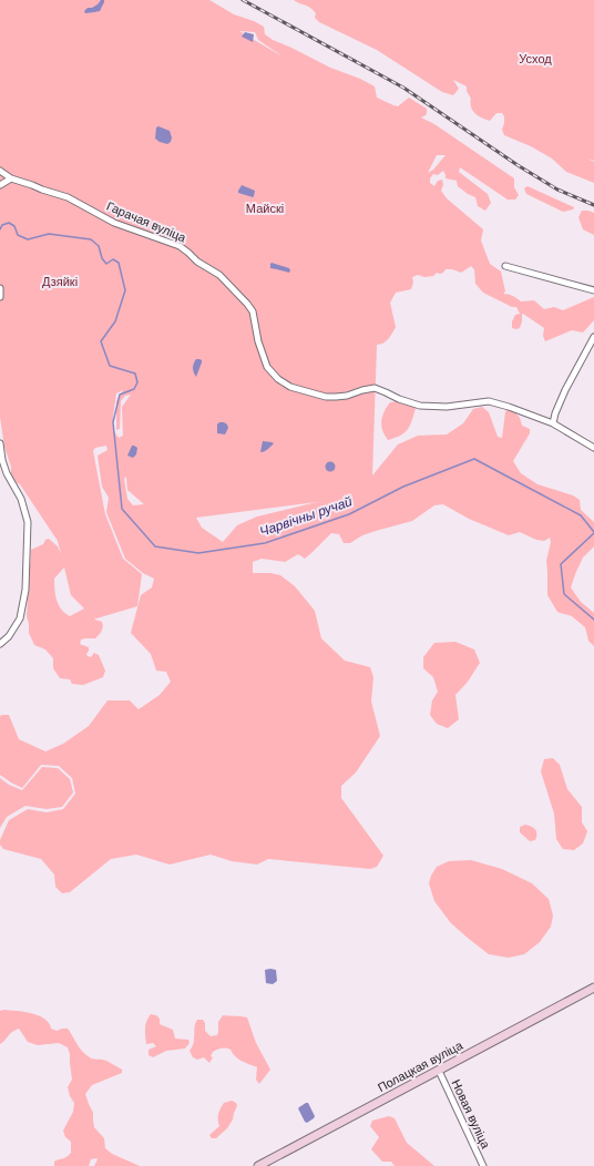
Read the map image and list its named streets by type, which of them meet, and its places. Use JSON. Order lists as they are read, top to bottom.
{
  "streets": {
    "main road": ["Полацкая вуліца"],
    "street": ["Гарачая вуліца", "Новая вуліца"]
  },
  "crossings": [
    ["Полацкая вуліца", "Новая вуліца"]
  ],
  "water": ["Чарвічны ручай"],
  "parks": ["Усход", "Майскі", "Дзяйкі"]
}
